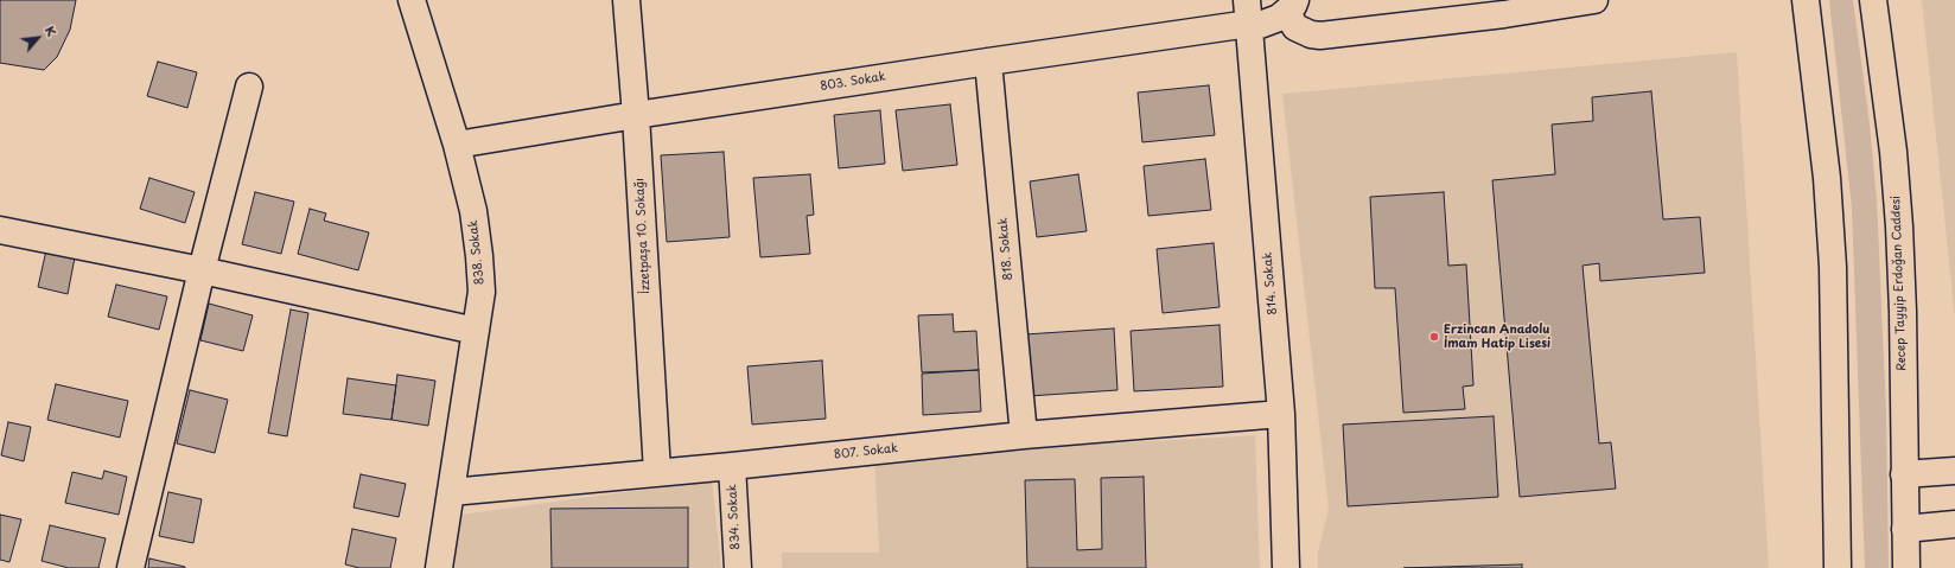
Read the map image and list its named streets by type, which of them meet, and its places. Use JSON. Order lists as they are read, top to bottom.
{
  "streets": {
    "street": [
      "803. Sokak",
      "İzzetpaşa 10. Sokağı",
      "818. Sokak",
      "838. Sokak",
      "814. Sokak",
      "Recep Tayyip Erdoğan Caddesi",
      "807. Sokak",
      "834. Sokak"
    ]
  },
  "crossings": [
    ["803. Sokak", "İzzetpaşa 10. Sokağı"],
    ["803. Sokak", "818. Sokak"],
    ["803. Sokak", "838. Sokak"],
    ["803. Sokak", "814. Sokak"],
    ["İzzetpaşa 10. Sokağı", "807. Sokak"],
    ["818. Sokak", "807. Sokak"],
    ["838. Sokak", "807. Sokak"],
    ["814. Sokak", "807. Sokak"],
    ["807. Sokak", "834. Sokak"]
  ],
  "places": ["Erzincan Anadolu İmam Hatip Lisesi"],
  "north": "top right"
}
